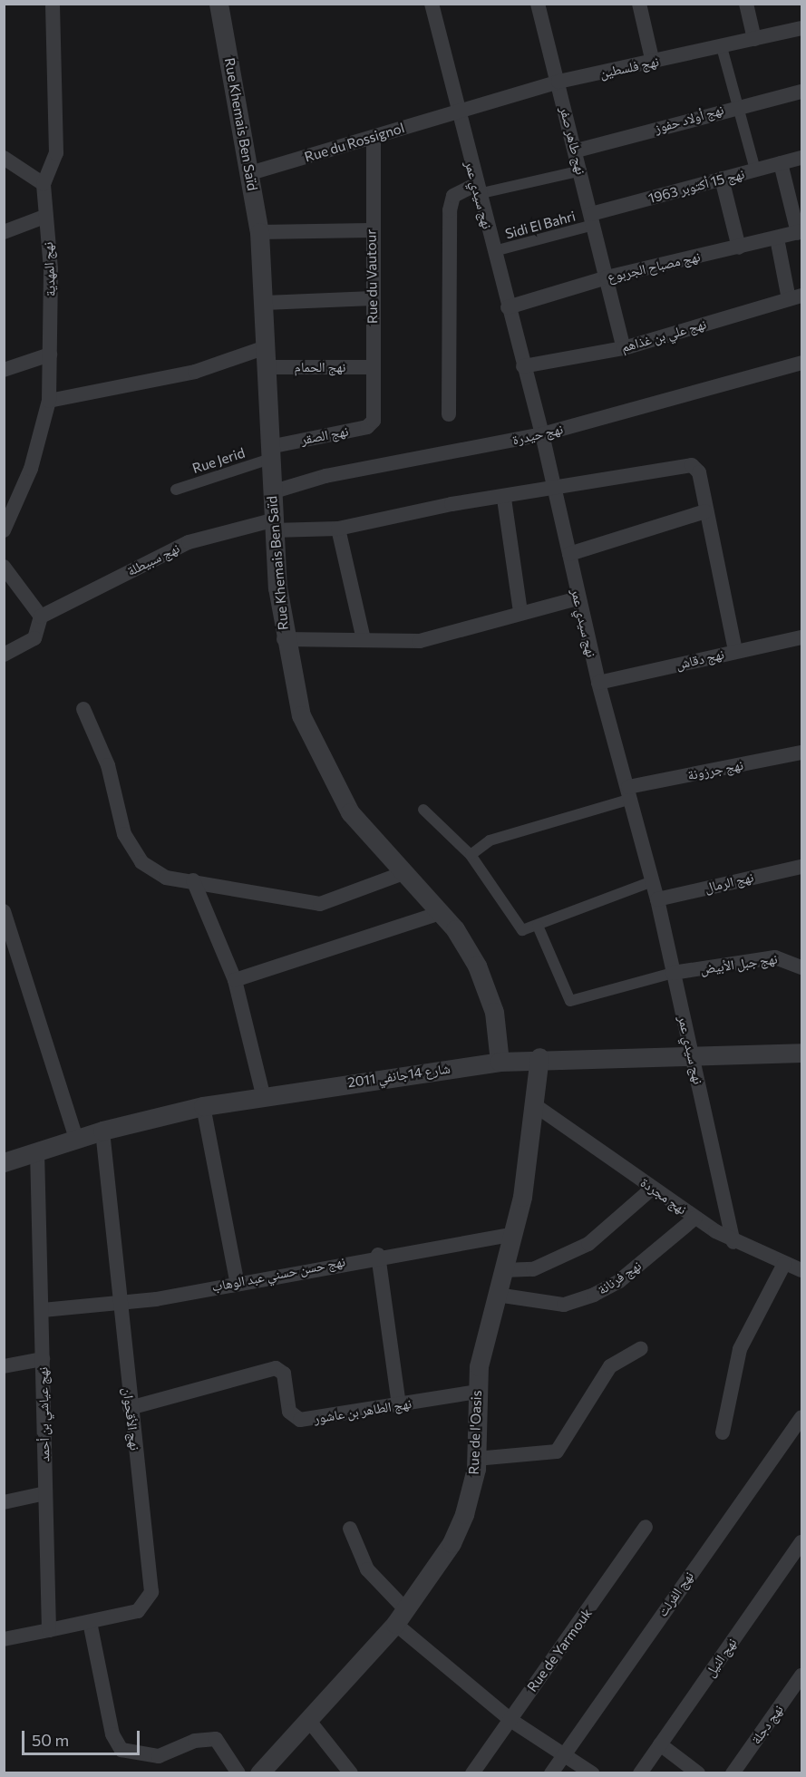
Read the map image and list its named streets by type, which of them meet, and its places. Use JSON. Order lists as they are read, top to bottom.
{
  "streets": {
    "street": [
      "نهج فلسطين",
      "نهج أولاد حفوز",
      "Rue Khemais Ben Saïd",
      "نهج طاهر صفر",
      "Rue du Rossignol",
      "نهج 15 أكتوبر 1963",
      "نهج سيدي عمر",
      "Sidi El Bahri",
      "نهج مصباح الجربوع",
      "نهج المهدية",
      "Rue du Vautour",
      "نهج علي بن غذاهم",
      "نهج الحمام",
      "نهج حيدرة",
      "نهج الصقر",
      "Rue Jerid",
      "نهج سبيطلة",
      "نهج دقاش",
      "نهج جرزونة",
      "نهج الرمال",
      "نهج جبل الأبيض",
      "شارع 14جانفي 2011",
      "نهج مجردة",
      "نهج حسن حسني عبد الوهاب",
      "نهج فرنانة",
      "نهج الطاهر بن عاشور",
      "نهج عياشي بن أحمد",
      "نهج الأقحوان",
      "Rue de l'Oasis",
      "نهج الفرلت",
      "Rue de Yarmouk",
      "نهج النيل",
      "نهج دجلة"
    ]
  },
  "crossings": [
    ["نهج فلسطين", "نهج طاهر صفر"],
    ["نهج فلسطين", "Rue du Rossignol"],
    ["نهج فلسطين", "نهج سيدي عمر"],
    ["نهج أولاد حفوز", "نهج طاهر صفر"],
    ["Rue Khemais Ben Saïd", "Rue du Rossignol"],
    ["Rue Khemais Ben Saïd", "نهج الحمام"],
    ["Rue Khemais Ben Saïd", "نهج حيدرة"],
    ["Rue Khemais Ben Saïd", "نهج الصقر"],
    ["Rue Khemais Ben Saïd", "Rue Jerid"],
    ["Rue Khemais Ben Saïd", "نهج سبيطلة"],
    ["Rue Khemais Ben Saïd", "شارع 14جانفي 2011"],
    ["نهج طاهر صفر", "نهج 15 أكتوبر 1963"],
    ["نهج طاهر صفر", "Sidi El Bahri"],
    ["نهج طاهر صفر", "نهج مصباح الجربوع"],
    ["نهج طاهر صفر", "نهج علي بن غذاهم"],
    ["Rue du Rossignol", "نهج سيدي عمر"],
    ["Rue du Rossignol", "Rue du Vautour"],
    ["نهج 15 أكتوبر 1963", "Sidi El Bahri"],
    ["نهج سيدي عمر", "Sidi El Bahri"],
    ["نهج سيدي عمر", "نهج مصباح الجربوع"],
    ["نهج سيدي عمر", "نهج علي بن غذاهم"],
    ["نهج سيدي عمر", "نهج حيدرة"],
    ["نهج سيدي عمر", "نهج سبيطلة"],
    ["نهج سيدي عمر", "نهج دقاش"],
    ["نهج سيدي عمر", "نهج جرزونة"],
    ["نهج سيدي عمر", "نهج الرمال"],
    ["نهج سيدي عمر", "نهج جبل الأبيض"],
    ["نهج سيدي عمر", "شارع 14جانفي 2011"],
    ["نهج سيدي عمر", "نهج مجردة"],
    ["Rue du Vautour", "نهج الحمام"],
    ["Rue du Vautour", "نهج الصقر"],
    ["نهج الصقر", "Rue Jerid"],
    ["شارع 14جانفي 2011", "نهج عياشي بن أحمد"],
    ["شارع 14جانفي 2011", "نهج الأقحوان"],
    ["شارع 14جانفي 2011", "Rue de l'Oasis"],
    ["نهج مجردة", "نهج فرنانة"],
    ["نهج مجردة", "Rue de l'Oasis"],
    ["نهج حسن حسني عبد الوهاب", "نهج عياشي بن أحمد"],
    ["نهج حسن حسني عبد الوهاب", "نهج الأقحوان"],
    ["نهج حسن حسني عبد الوهاب", "Rue de l'Oasis"],
    ["نهج فرنانة", "Rue de l'Oasis"],
    ["نهج الطاهر بن عاشور", "نهج الأقحوان"],
    ["نهج الطاهر بن عاشور", "Rue de l'Oasis"],
    ["نهج عياشي بن أحمد", "نهج الأقحوان"]
  ],
  "scale_bar": "50 m"
}
